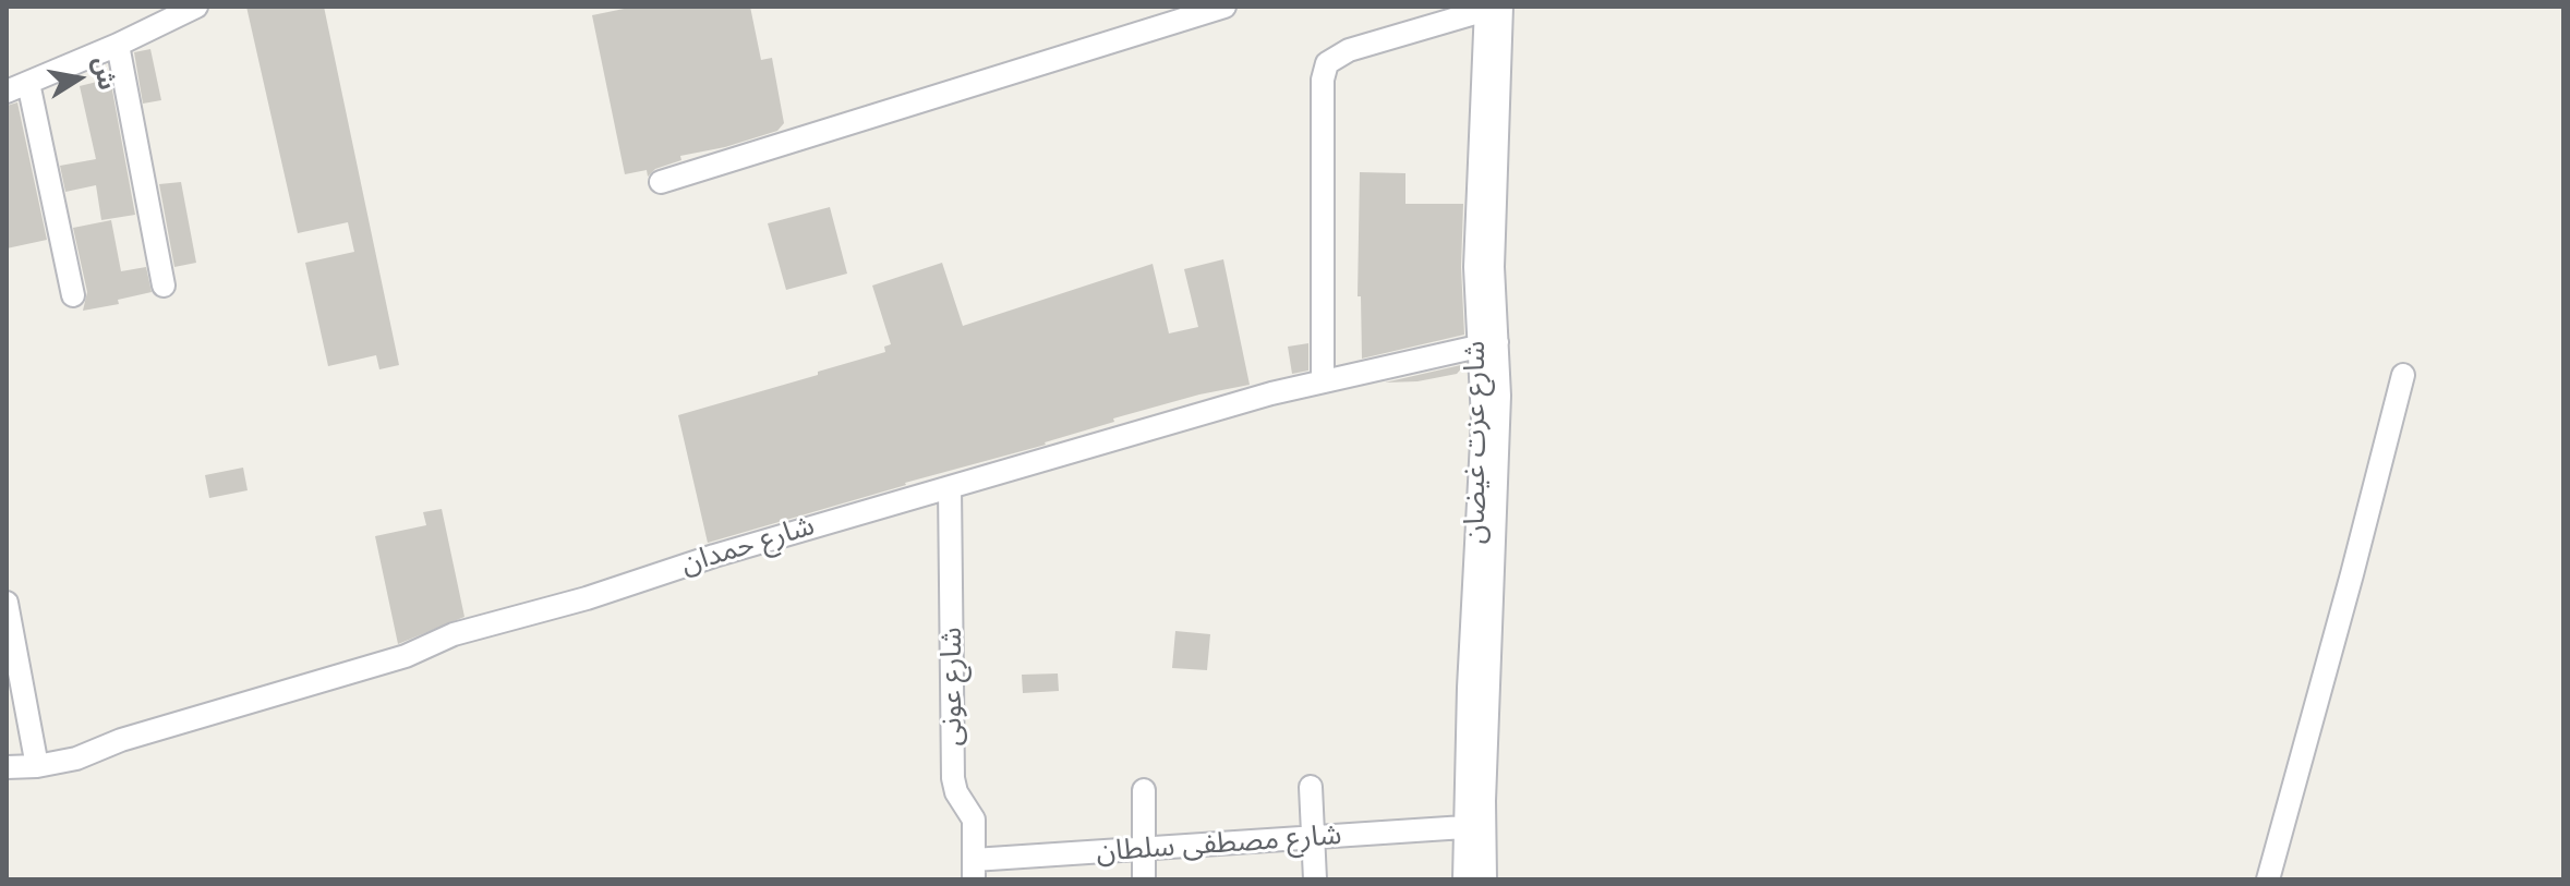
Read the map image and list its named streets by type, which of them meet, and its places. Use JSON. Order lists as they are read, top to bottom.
{
  "streets": {
    "street": [
      "شارع عزت غيضان",
      "شارع حمدان",
      "شارع عونى",
      "شارع مصطفى سلطان"
    ]
  },
  "crossings": [
    ["شارع عزت غيضان", "شارع حمدان"],
    ["شارع عزت غيضان", "شارع مصطفى سلطان"],
    ["شارع حمدان", "شارع عونى"],
    ["شارع عونى", "شارع مصطفى سلطان"]
  ],
  "north": "right"
}
